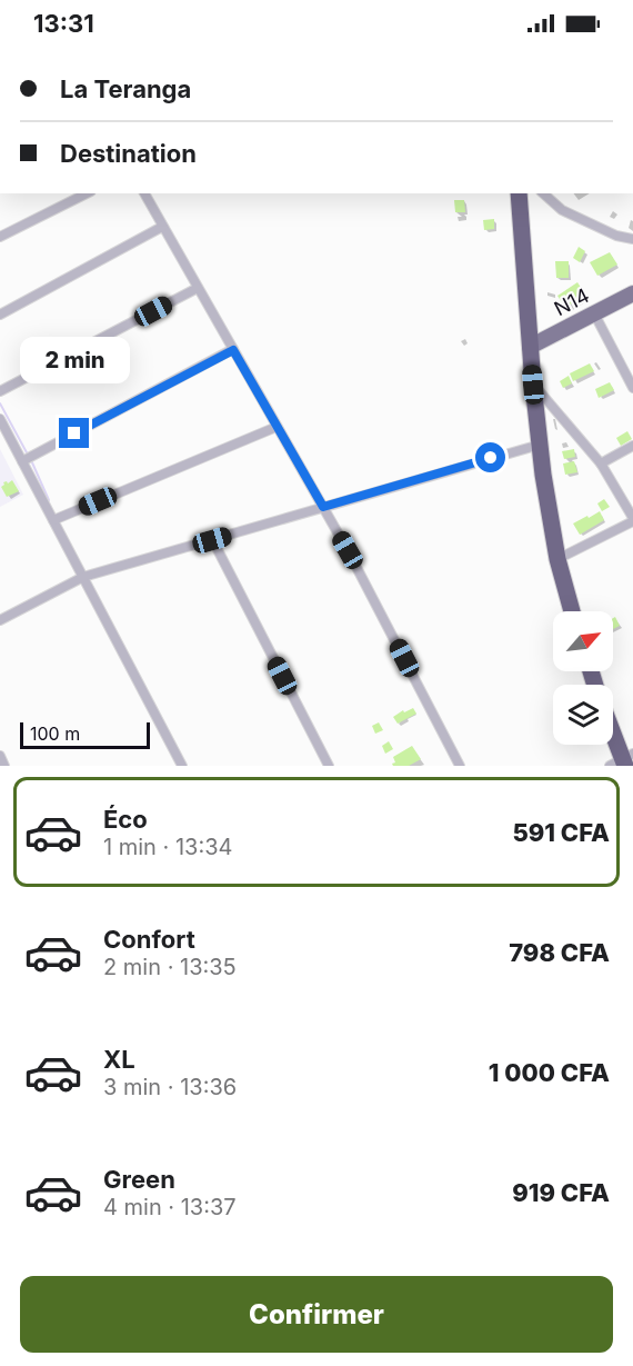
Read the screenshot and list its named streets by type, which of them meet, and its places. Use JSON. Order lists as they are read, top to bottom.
{
  "streets": {
    "main road": ["N14"]
  },
  "scale_bar": "100 m",
  "north": "top right",
  "page": {
    "status": "13:31",
    "banner": ["La Teranga", "Destination"],
    "bubble": "2 min",
    "scale": "100 m",
    "list": [
      {
        "name": "Éco",
        "note": "1 min · 13:34",
        "value": "591 CFA"
      },
      {
        "name": "Confort",
        "note": "2 min · 13:35",
        "value": "798 CFA"
      },
      {
        "name": "XL",
        "note": "3 min · 13:36",
        "value": "1 000 CFA"
      },
      {
        "name": "Green",
        "note": "4 min · 13:37",
        "value": "919 CFA"
      }
    ],
    "buttons": "Confirmer"
  }
}
